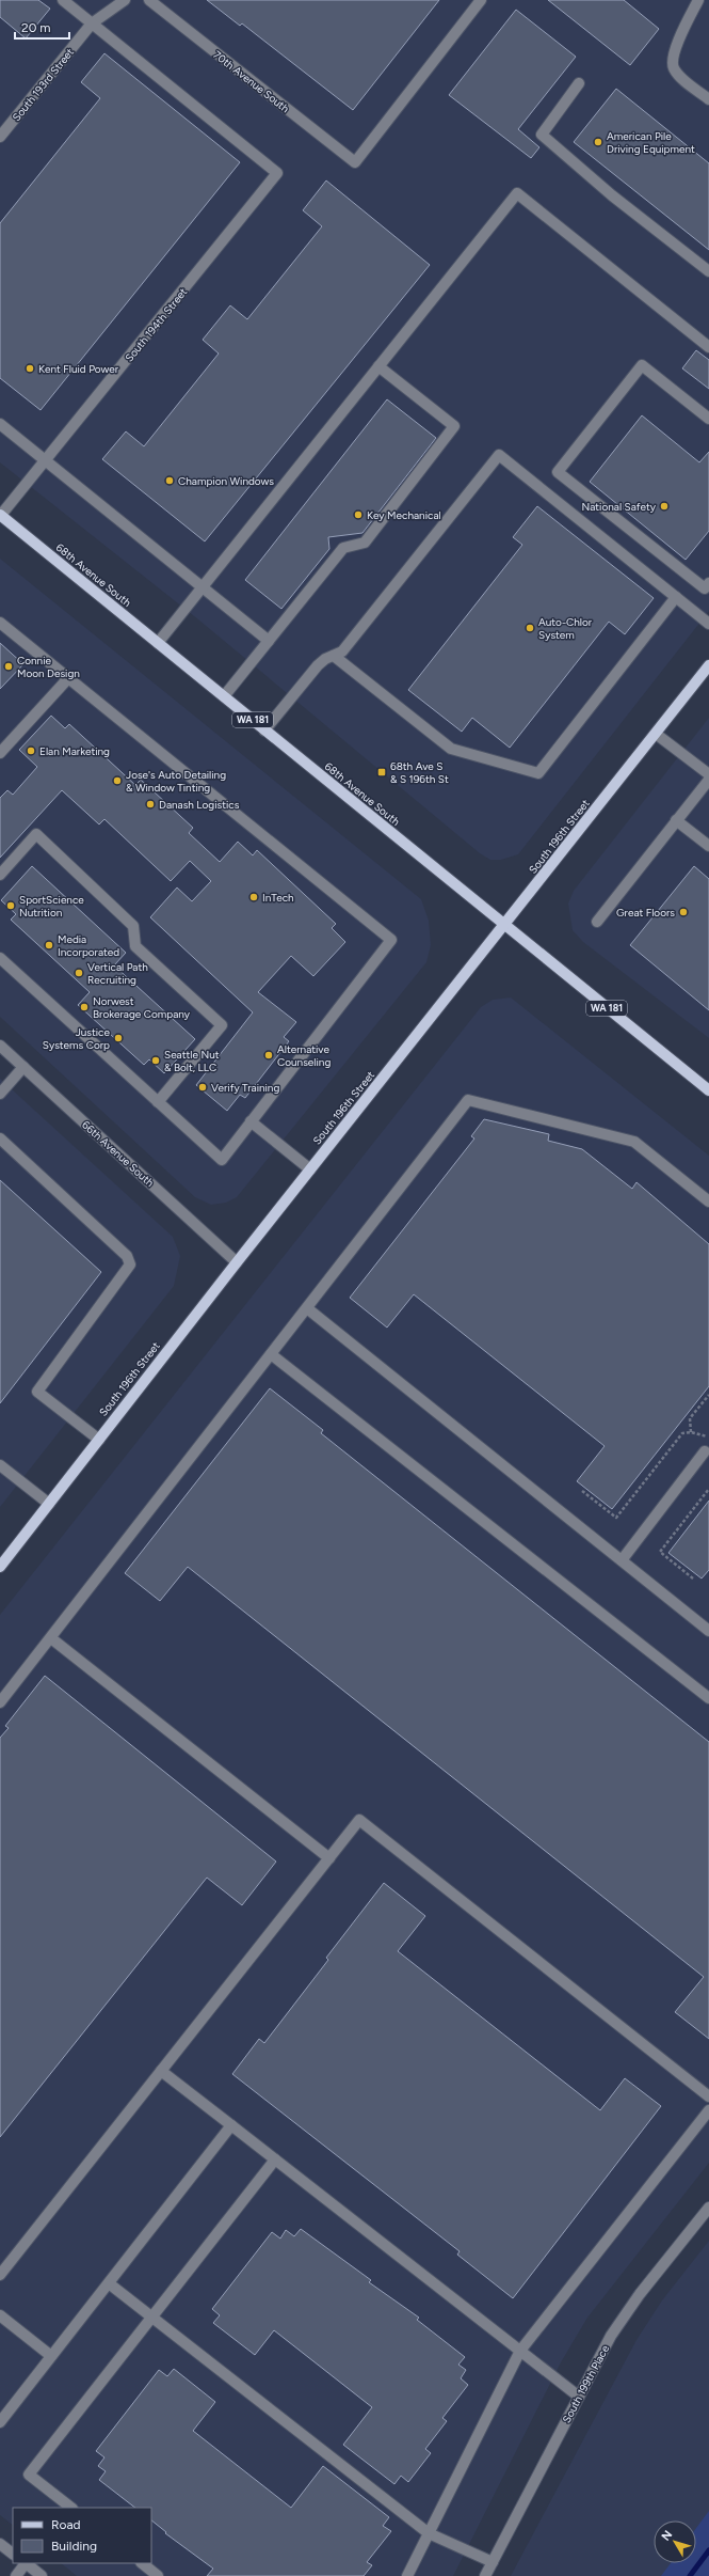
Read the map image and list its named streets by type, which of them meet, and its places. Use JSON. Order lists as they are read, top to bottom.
{
  "streets": {
    "main road": ["68th Avenue South", "WA 181", "South 196th Street"],
    "street": [
      "70th Avenue South",
      "South 193rd Street",
      "South 194th Street",
      "66th Avenue South",
      "South 199th Place"
    ]
  },
  "crossings": [
    ["South 193rd Street", "South 194th Street"],
    ["South 194th Street", "68th Avenue South"],
    ["68th Avenue South", "South 196th Street"],
    ["South 196th Street", "66th Avenue South"]
  ],
  "places": {
    "other": [
      "American Pile Driving Equipment",
      "Kent Fluid Power",
      "Champion Windows",
      "National Safety",
      "Key Mechanical",
      "Auto-Chlor System",
      "Connie Moon Design",
      "Elan Marketing",
      "Jose's Auto Detailing & Window Tinting",
      "Danash Logistics",
      "InTech",
      "SportScience Nutrition",
      "Great Floors",
      "Media Incorporated",
      "Vertical Path Recruiting",
      "Norwest Brokerage Company",
      "Justice Systems Corp",
      "Alternative Counseling",
      "Seattle Nut & Bolt, LLC",
      "Verify Training"
    ],
    "transit": ["68th Ave S & S 196th St"]
  },
  "legend": ["Road", "Building"],
  "scale_bar": "20 m",
  "north": "top left"
}
